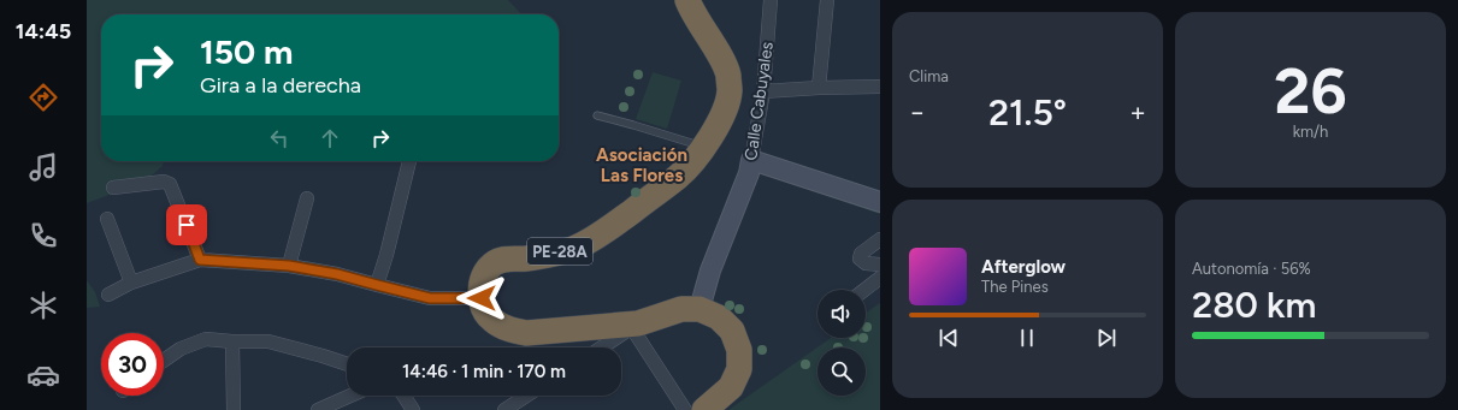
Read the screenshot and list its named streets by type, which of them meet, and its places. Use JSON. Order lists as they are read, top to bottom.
{
  "streets": {
    "highway": ["PE-28A"],
    "street": ["Calle Cabuyales"]
  },
  "districts": ["Asociación Las Flores"],
  "page": {
    "tabs": "14:45",
    "tile": [
      "Clima",
      ["26", "km/h"],
      ["Autonomía · 56%", "280 km"]
    ],
    "turn": ["150 m", "Gira a la derecha"],
    "heat": ["−", "21.5°", "+"],
    "song": ["Afterglow", "The Pines"],
    "limit": "30",
    "trip": "14:46 · 1 min · 170 m"
  }
}
